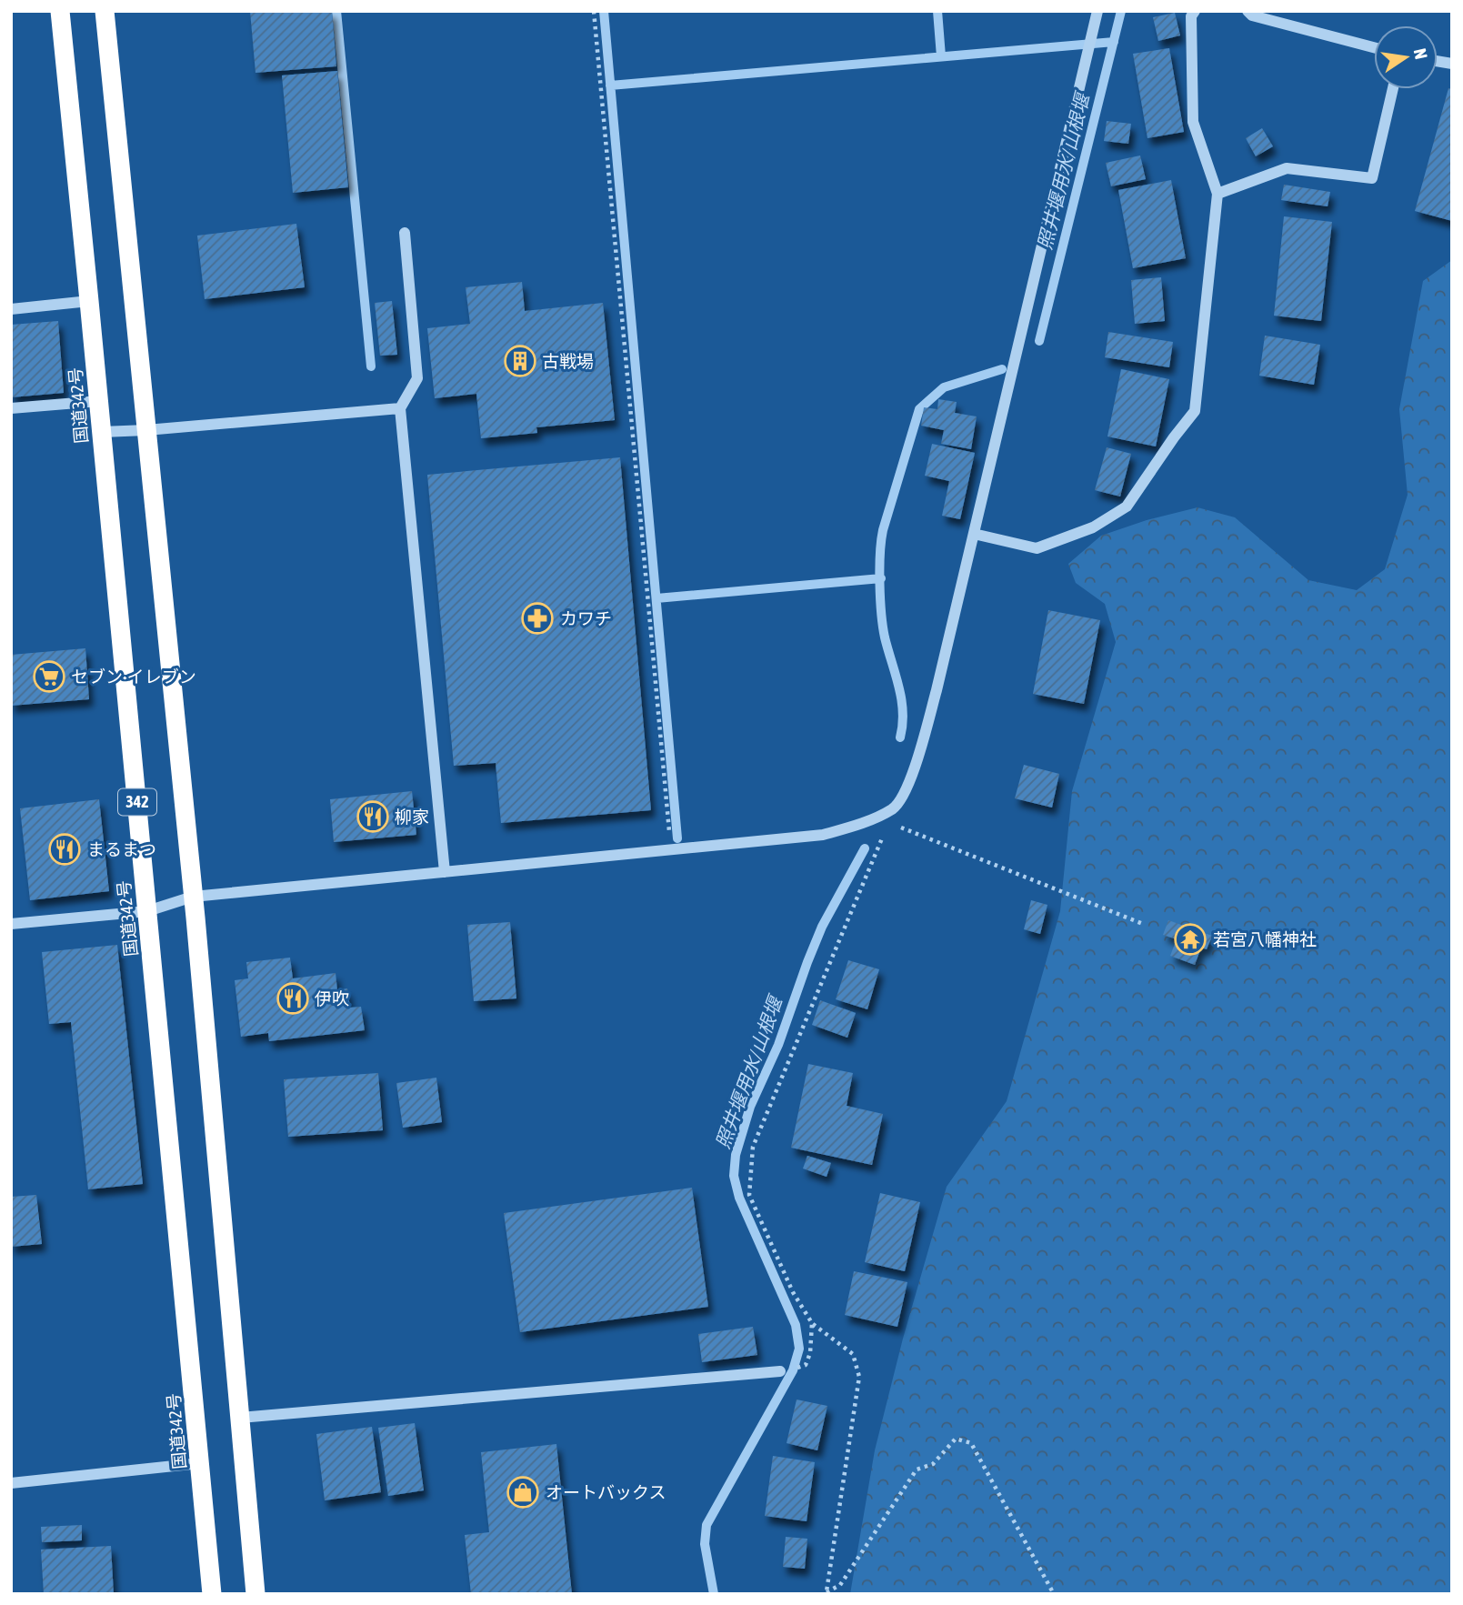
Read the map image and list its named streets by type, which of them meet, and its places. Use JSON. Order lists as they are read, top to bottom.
{
  "streets": {
    "highway": ["国道342号", "342"]
  },
  "water": ["照井堰用水/山根堰"],
  "places": {
    "building": ["古戦場"],
    "pharmacy": ["カワチ"],
    "supermarket": ["セブン-イレブン"],
    "restaurant": ["柳家", "まるまつ", "伊吹"],
    "temple": ["若宮八幡神社"],
    "shop": ["オートバックス"]
  },
  "north": "right"
}
